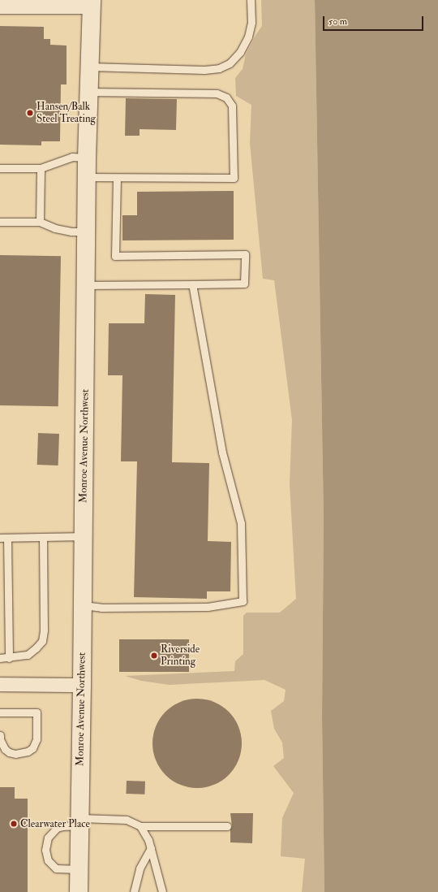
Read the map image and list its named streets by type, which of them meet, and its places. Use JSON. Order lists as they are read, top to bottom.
{
  "streets": {
    "main road": ["Monroe Avenue Northwest"]
  },
  "places": ["Hansen/Balk Steel Treating", "Riverside Printing", "Clearwater Place"],
  "scale_bar": "50 m"
}
